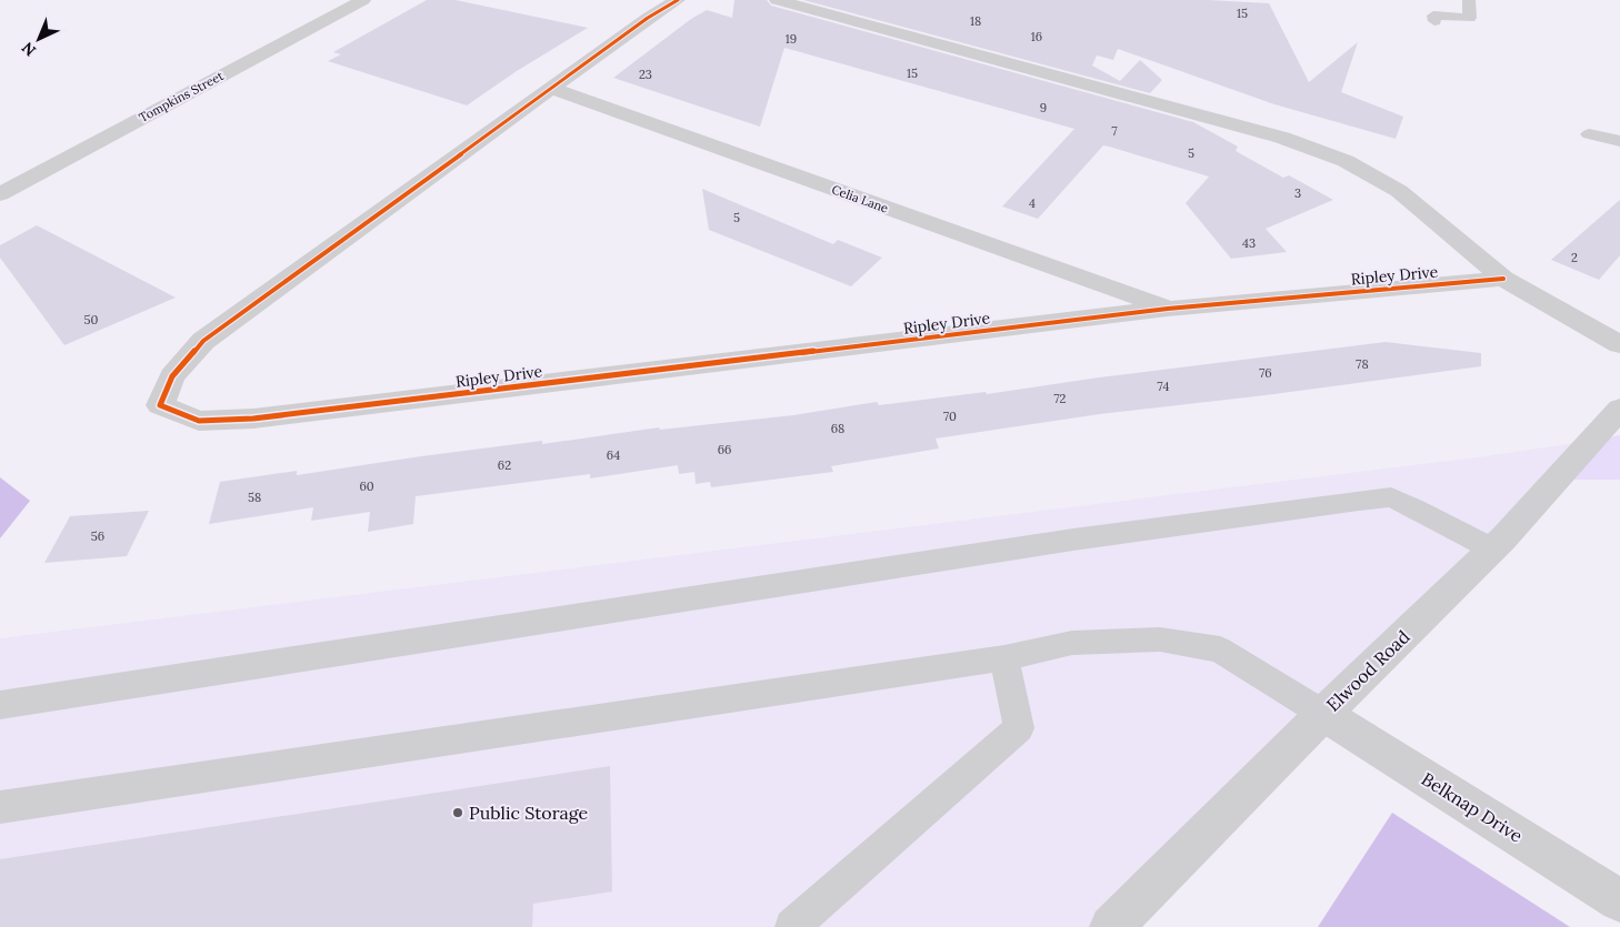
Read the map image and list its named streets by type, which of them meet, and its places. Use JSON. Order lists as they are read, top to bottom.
{
  "streets": {
    "street": [
      "Tompkins Street",
      "Celia Lane",
      "Ripley Drive",
      "Elwood Road",
      "Belknap Drive"
    ]
  },
  "crossings": [
    ["Celia Lane", "Ripley Drive"],
    ["Elwood Road", "Belknap Drive"]
  ],
  "places": ["Public Storage"],
  "house_numbers": [
    "15",
    "18",
    "16",
    "19",
    "15",
    "23",
    "9",
    "7",
    "5",
    "3",
    "4",
    "5",
    "43",
    "2",
    "50",
    "78",
    "76",
    "74",
    "72",
    "70",
    "68",
    "66",
    "64",
    "62",
    "60",
    "58",
    "56"
  ],
  "north": "bottom left"
}
